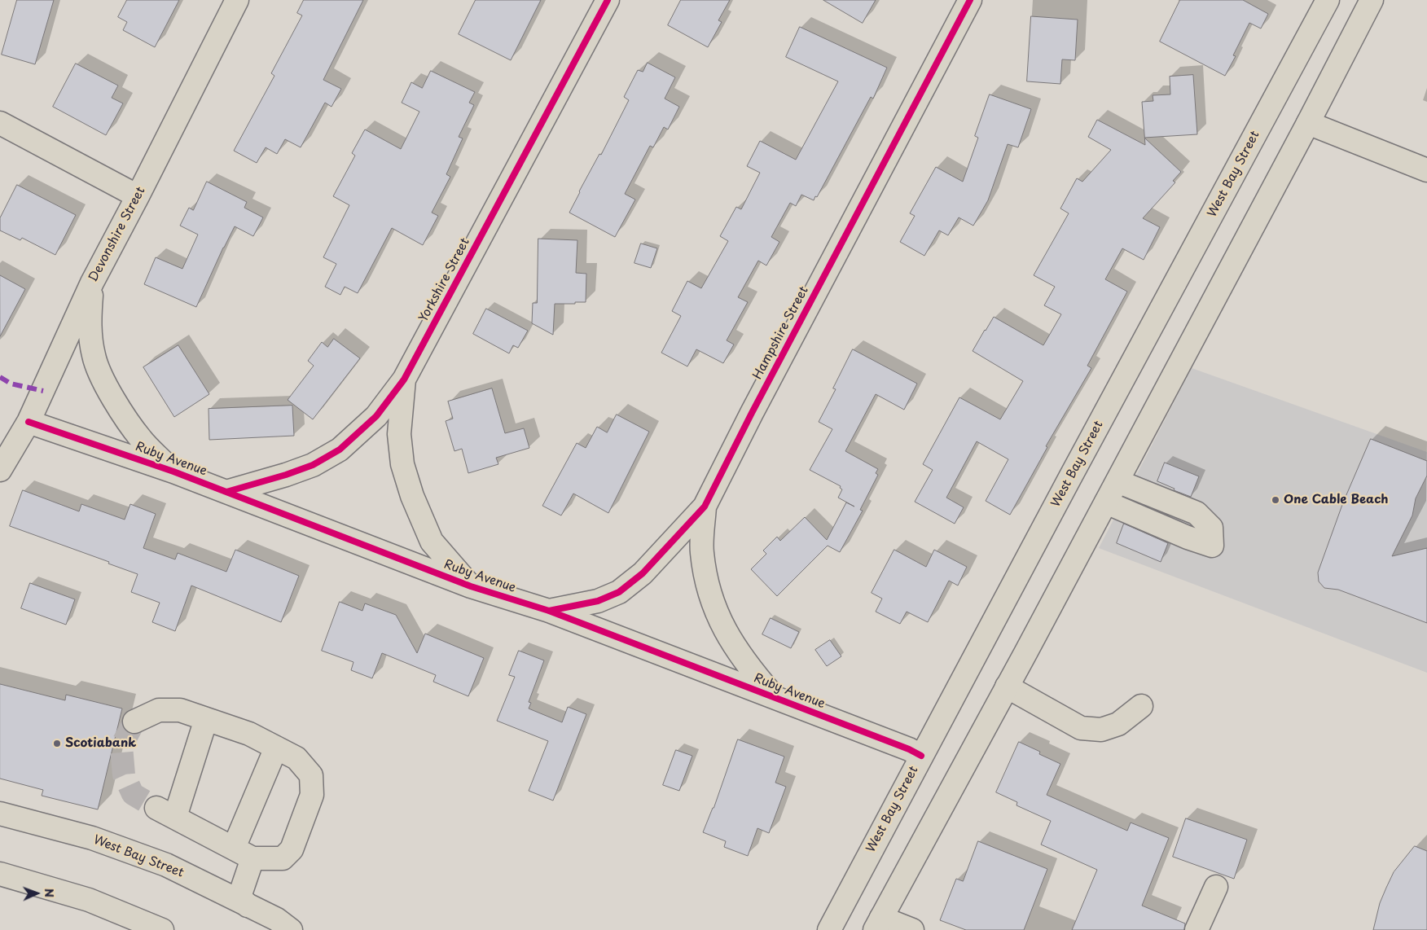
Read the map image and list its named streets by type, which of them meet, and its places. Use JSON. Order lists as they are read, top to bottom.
{
  "streets": {
    "street": [
      "West Bay Street",
      "Devonshire Street",
      "Yorkshire Street",
      "Hampshire Street",
      "Ruby Avenue"
    ]
  },
  "crossings": [
    ["West Bay Street", "Ruby Avenue"],
    ["Devonshire Street", "Ruby Avenue"],
    ["Yorkshire Street", "Ruby Avenue"],
    ["Hampshire Street", "Ruby Avenue"]
  ],
  "places": ["One Cable Beach", "Scotiabank"],
  "north": "right"
}
